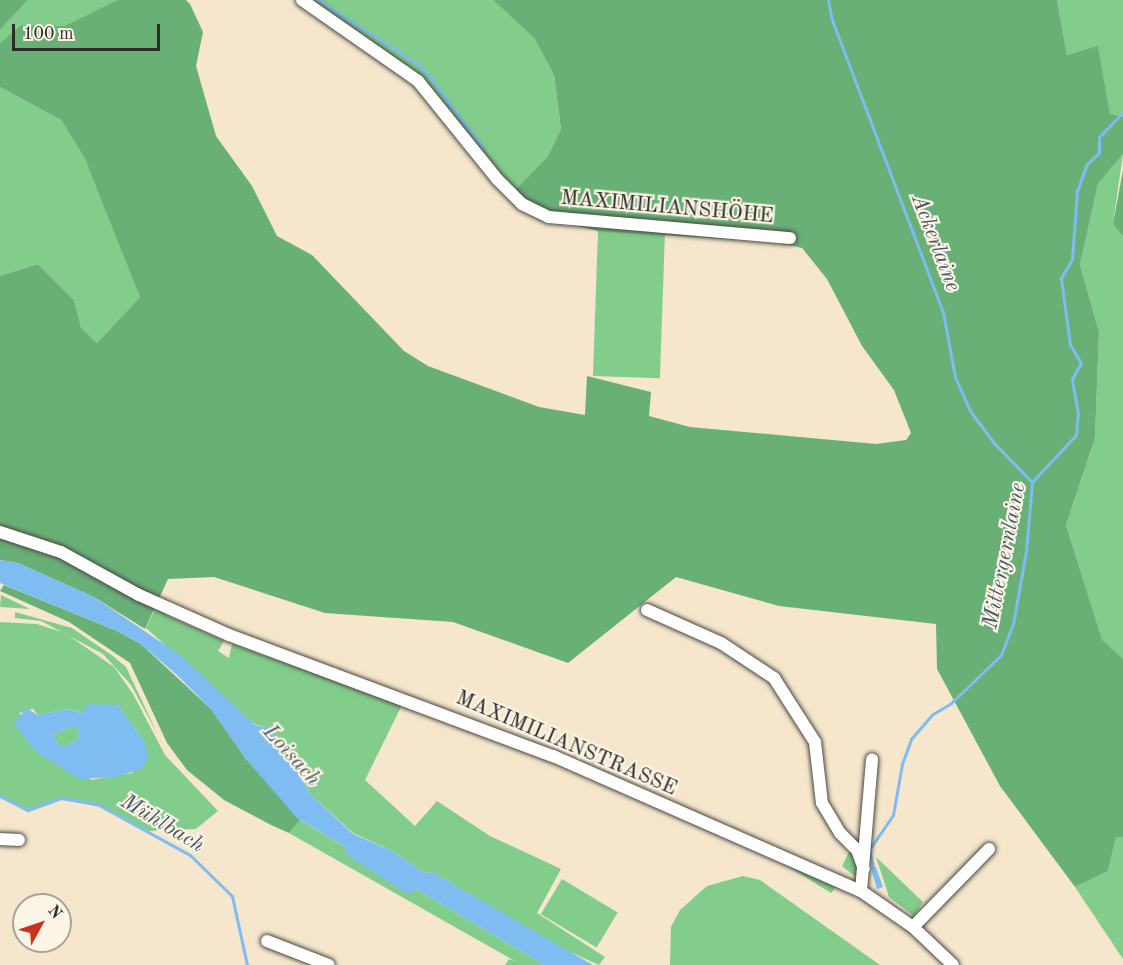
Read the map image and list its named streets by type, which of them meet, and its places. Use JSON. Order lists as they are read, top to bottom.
{
  "streets": {
    "street": ["MAXIMILIANSHÖHE", "MAXIMILIANSTRASSE"]
  },
  "water": [
    "Ackerlaine",
    "Mittergernlaine",
    "Loisach",
    "Mühlbach"
  ],
  "scale_bar": "100 m",
  "north": "top right"
}
